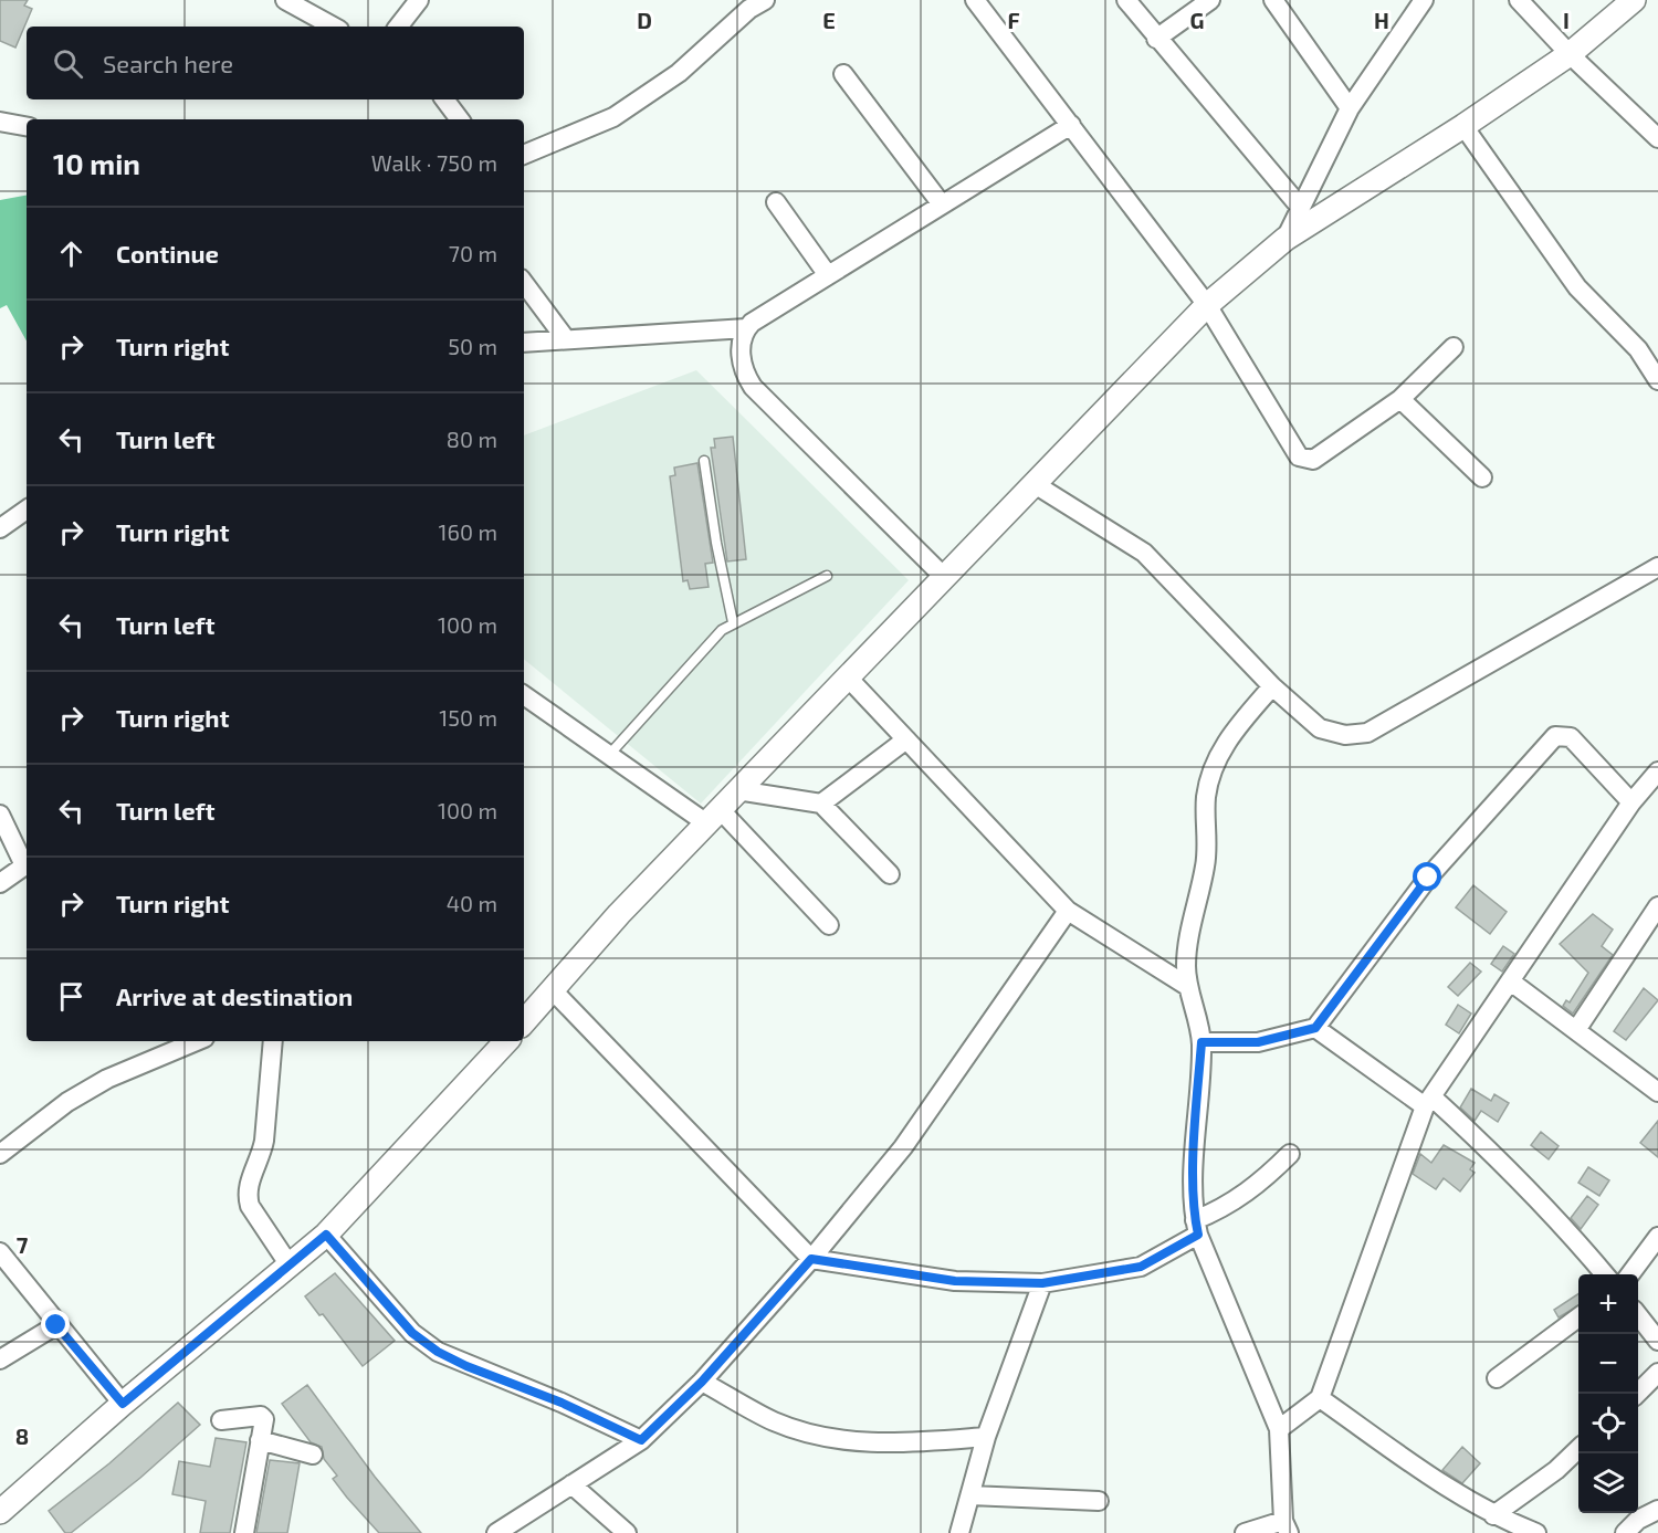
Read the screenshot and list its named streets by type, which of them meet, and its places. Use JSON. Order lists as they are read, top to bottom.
{
  "page": {
    "search": "Search here",
    "heading": ["10 min", "Walk · 750 m"],
    "list": [
      ["Continue", "70 m"],
      ["Turn right", "50 m"],
      ["Turn left", "80 m"],
      ["Turn right", "160 m"],
      ["Turn left", "100 m"],
      ["Turn right", "150 m"],
      ["Turn left", "100 m"],
      ["Turn right", "40 m"],
      "Arrive at destination"
    ],
    "map_buttons": ["+", "−"]
  },
  "grid": {
    "columns": [
      "D",
      "E",
      "F",
      "G",
      "H",
      "I"
    ],
    "rows": ["7", "8"]
  }
}
